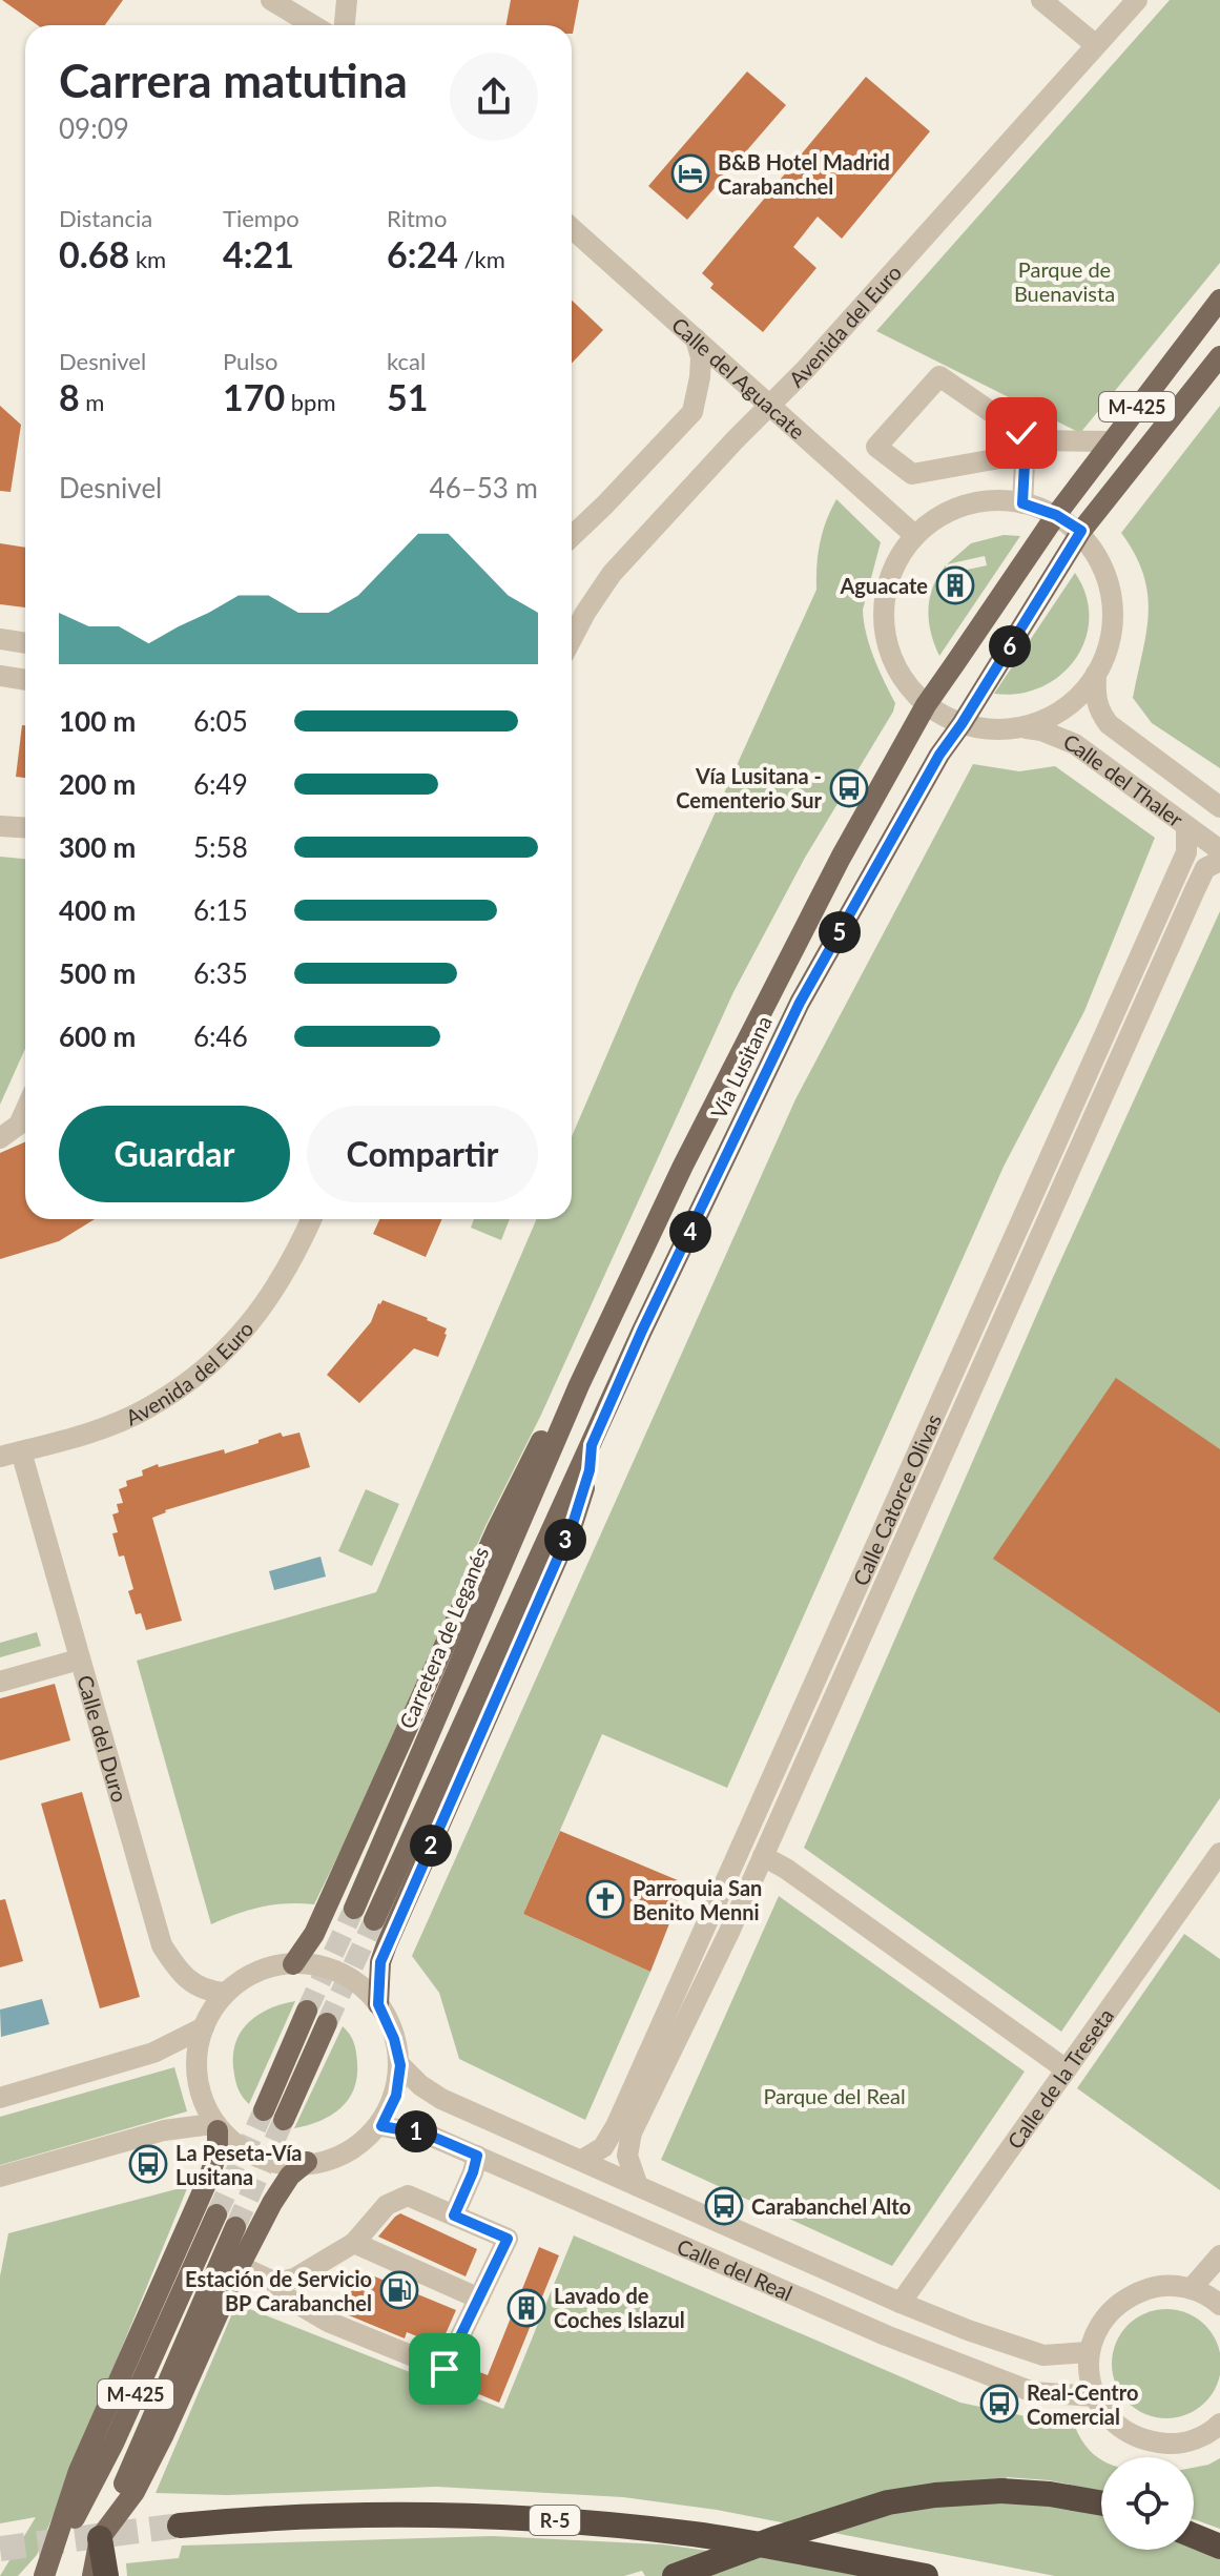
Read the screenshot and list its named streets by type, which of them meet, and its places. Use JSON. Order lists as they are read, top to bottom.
{
  "streets": {
    "highway": ["R-5"],
    "main road": ["M-425", "Vía Lusitana", "Carretera de Leganés"],
    "street": [
      "Avenida del Euro",
      "Calle del Aguacate",
      "Calle del Thaler",
      "Calle Catorce Olivas",
      "Calle del Duro",
      "Calle de la Treseta",
      "Calle del Real"
    ]
  },
  "crossings": [
    ["Avenida del Euro", "Calle del Aguacate"],
    ["Avenida del Euro", "Calle del Duro"],
    ["M-425", "Vía Lusitana"],
    ["Calle del Thaler", "Calle Catorce Olivas"],
    ["Vía Lusitana", "Carretera de Leganés"],
    ["Calle Catorce Olivas", "Calle del Real"],
    ["Calle del Duro", "Calle del Real"],
    ["Calle de la Treseta", "Calle del Real"]
  ],
  "parks": ["Parque de Buenavista", "Parque del Real"],
  "places": {
    "hotel": ["B&B Hotel Madrid Carabanchel"],
    "building": ["Aguacate", "Lavado de Coches Islazul"],
    "bus stop": [
      "Vía Lusitana - Cementerio Sur",
      "La Peseta-Vía Lusitana",
      "Carabanchel Alto",
      "Real-Centro Comercial"
    ],
    "church": ["Parroquia San Benito Menni"],
    "fuel station": ["Estación de Servicio BP Carabanchel"]
  },
  "page": {
    "heading": ["Carrera matutina", "09:09"],
    "stats": [
      ["Distancia", "0.68 km"],
      ["Tiempo", "4:21"],
      ["Ritmo", "6:24 /km"],
      ["Desnivel", "8 m"],
      ["Pulso", "170 bpm"],
      ["kcal", "51"]
    ],
    "chart": ["Desnivel", "46–53 m"],
    "pins": [
      "6",
      "5",
      "4",
      "3",
      "2",
      "1"
    ],
    "list": [
      {
        "name": "100 m",
        "note": "6:05"
      },
      {
        "name": "200 m",
        "note": "6:49"
      },
      {
        "name": "300 m",
        "note": "5:58"
      },
      {
        "name": "400 m",
        "note": "6:15"
      },
      {
        "name": "500 m",
        "note": "6:35"
      },
      {
        "name": "600 m",
        "note": "6:46"
      }
    ],
    "buttons": ["Guardar", "Compartir"]
  }
}
